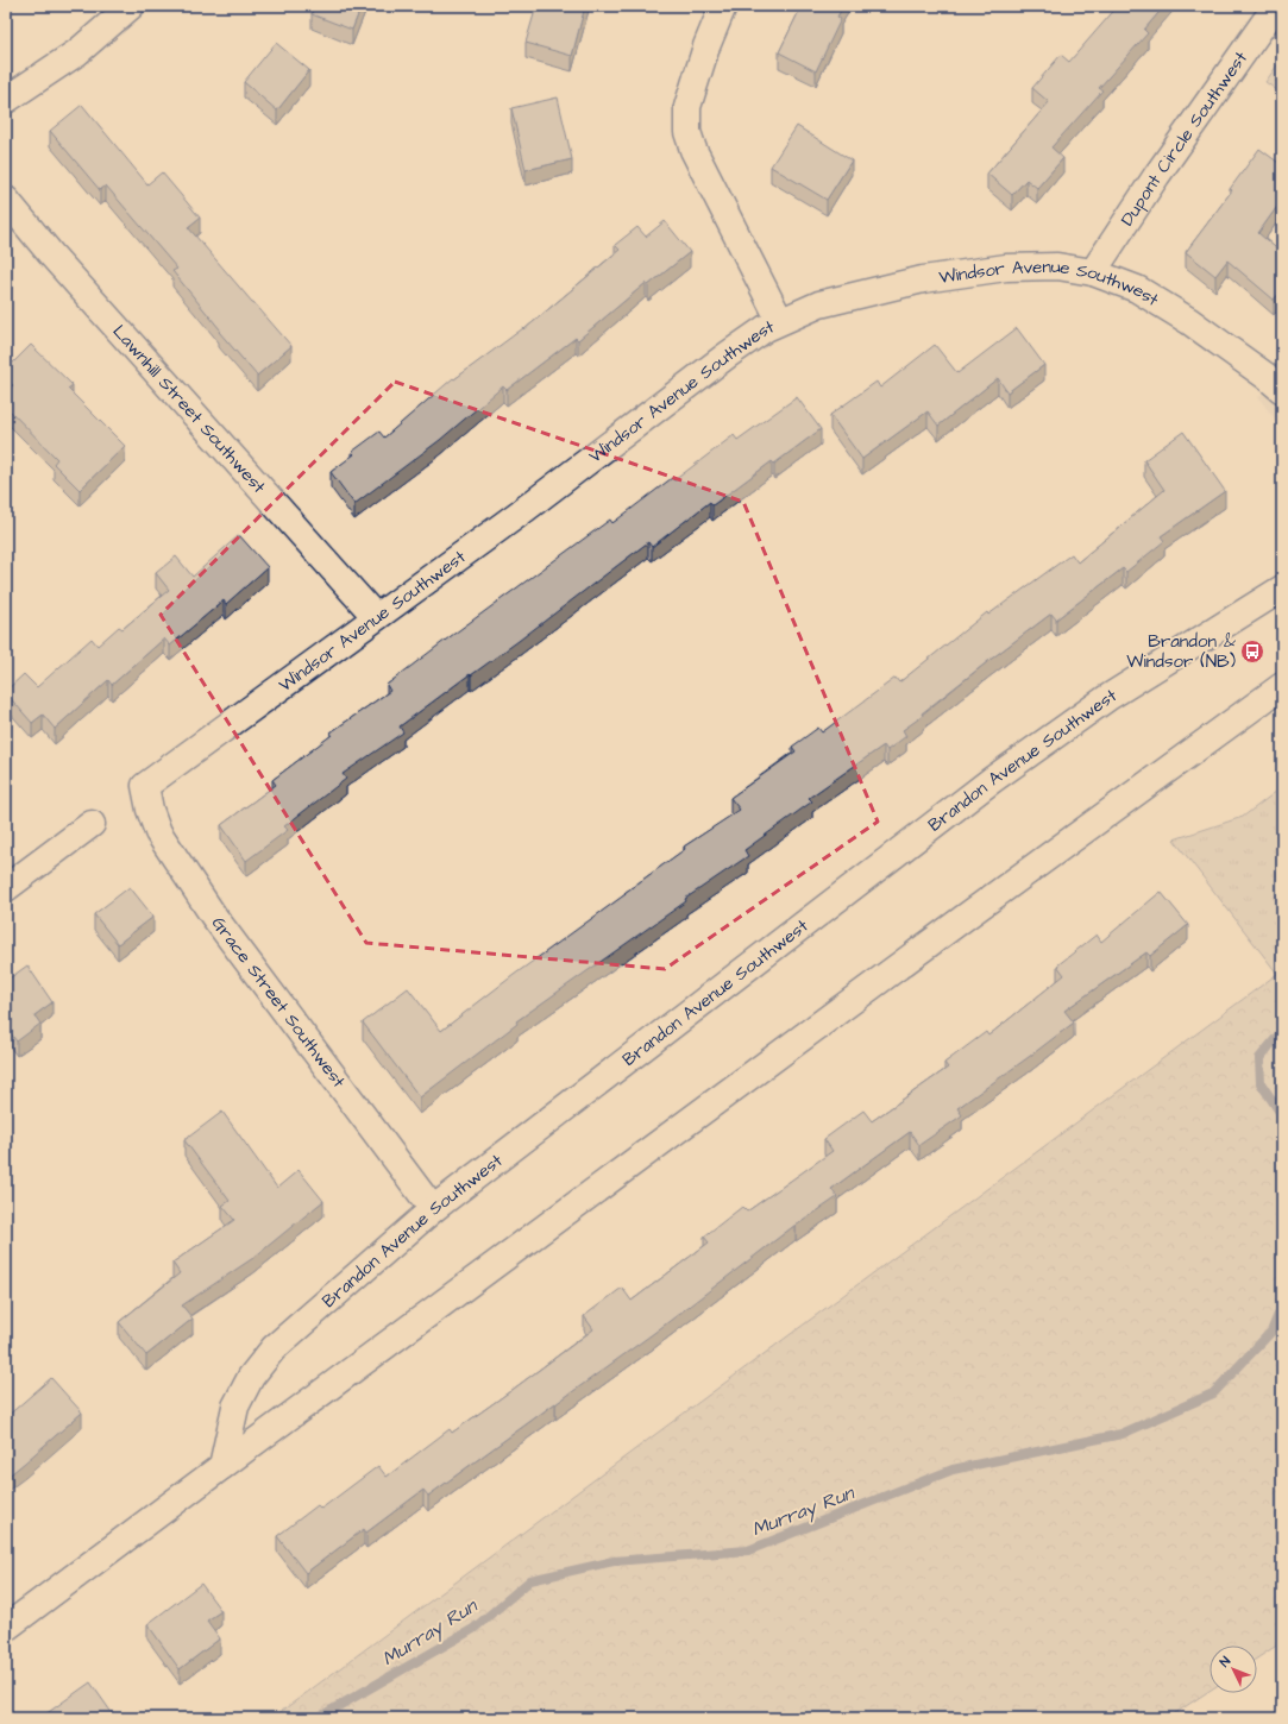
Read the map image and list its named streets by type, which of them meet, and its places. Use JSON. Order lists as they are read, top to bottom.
{
  "streets": {
    "street": [
      "Dupont Circle Southwest",
      "Windsor Avenue Southwest",
      "Lawnhill Street Southwest",
      "Brandon Avenue Southwest",
      "Grace Street Southwest"
    ]
  },
  "crossings": [
    ["Dupont Circle Southwest", "Windsor Avenue Southwest"],
    ["Windsor Avenue Southwest", "Lawnhill Street Southwest"],
    ["Windsor Avenue Southwest", "Grace Street Southwest"],
    ["Brandon Avenue Southwest", "Grace Street Southwest"]
  ],
  "water": ["Murray Run"],
  "places": {
    "bus stop": ["Brandon & Windsor (NB)"]
  },
  "north": "top left"
}
